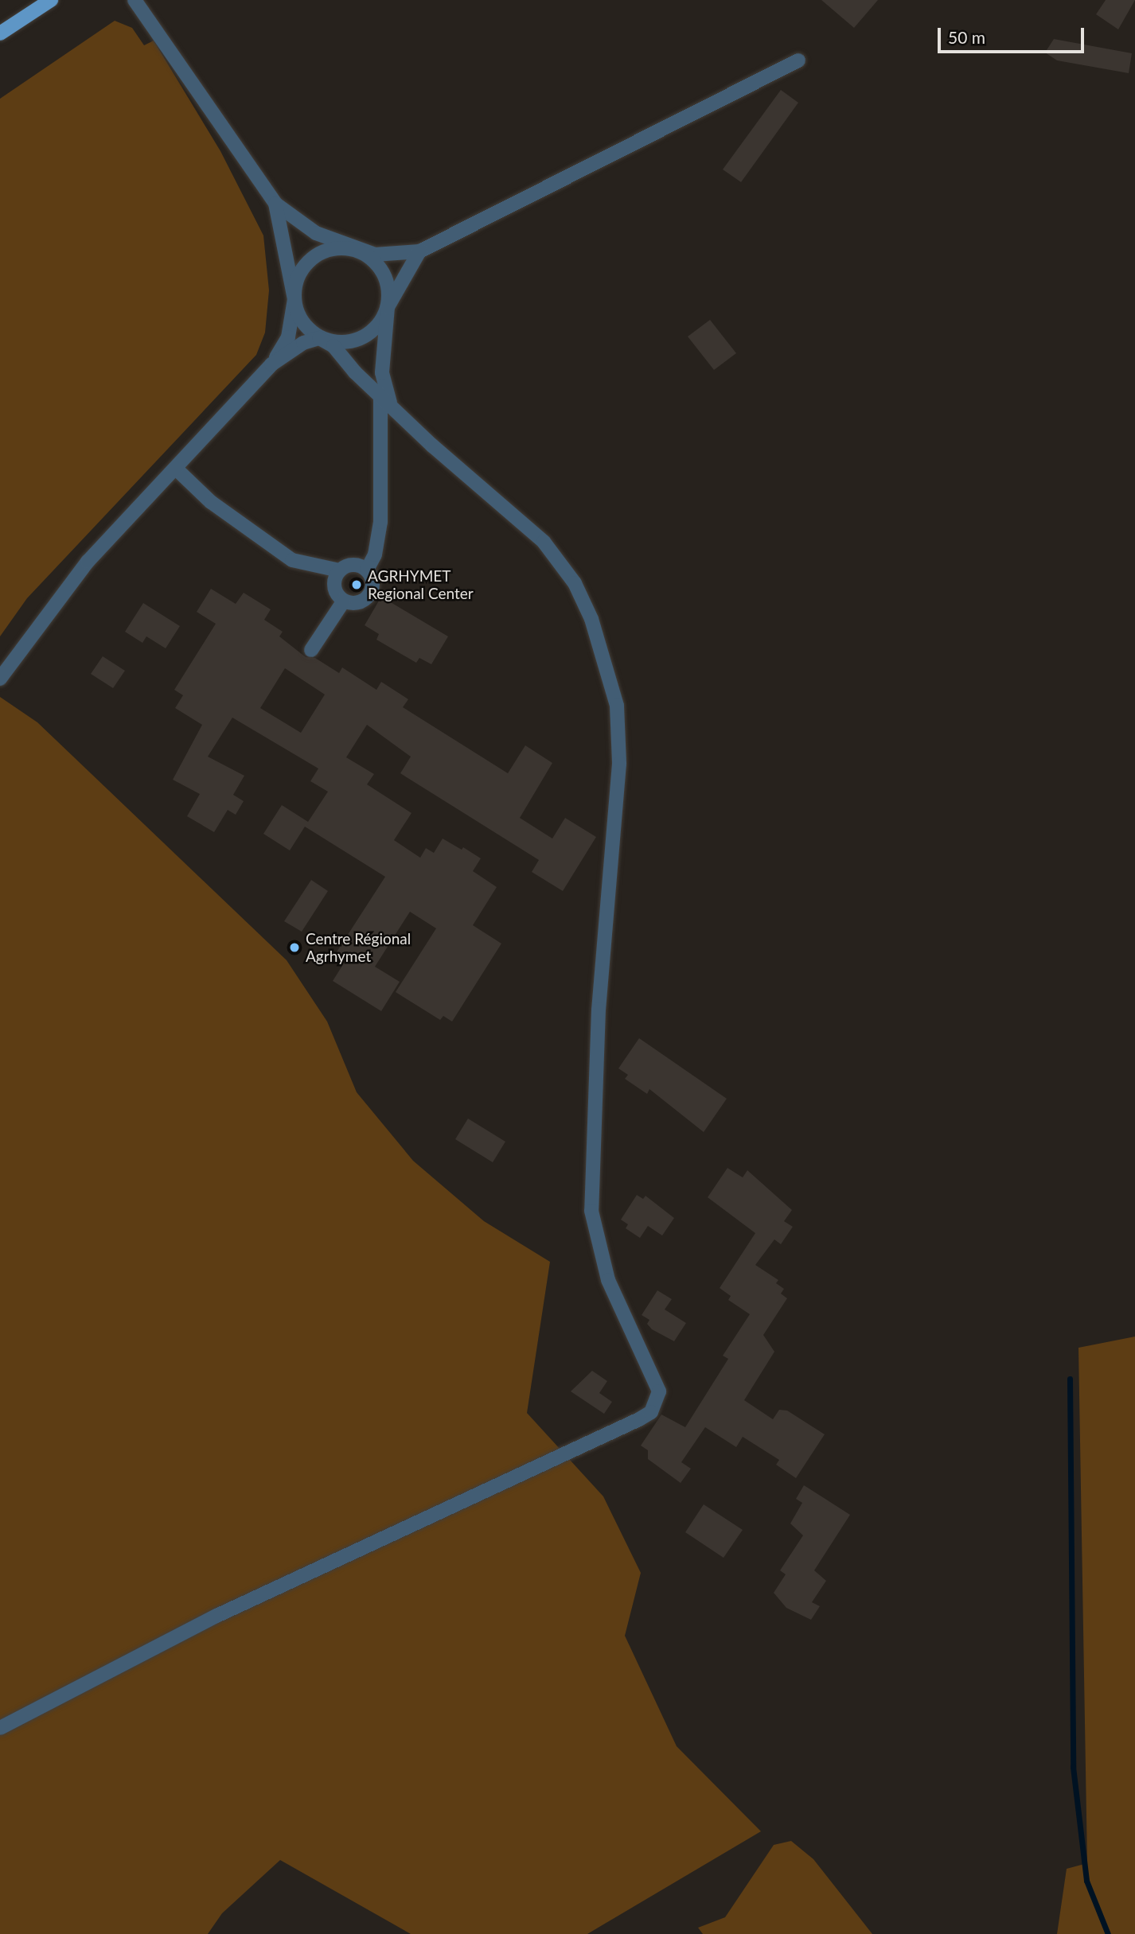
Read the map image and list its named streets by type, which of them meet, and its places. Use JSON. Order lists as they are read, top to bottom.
{
  "places": ["AGRHYMET Regional Center", "Centre Régional Agrhymet"],
  "scale_bar": "50 m"
}
